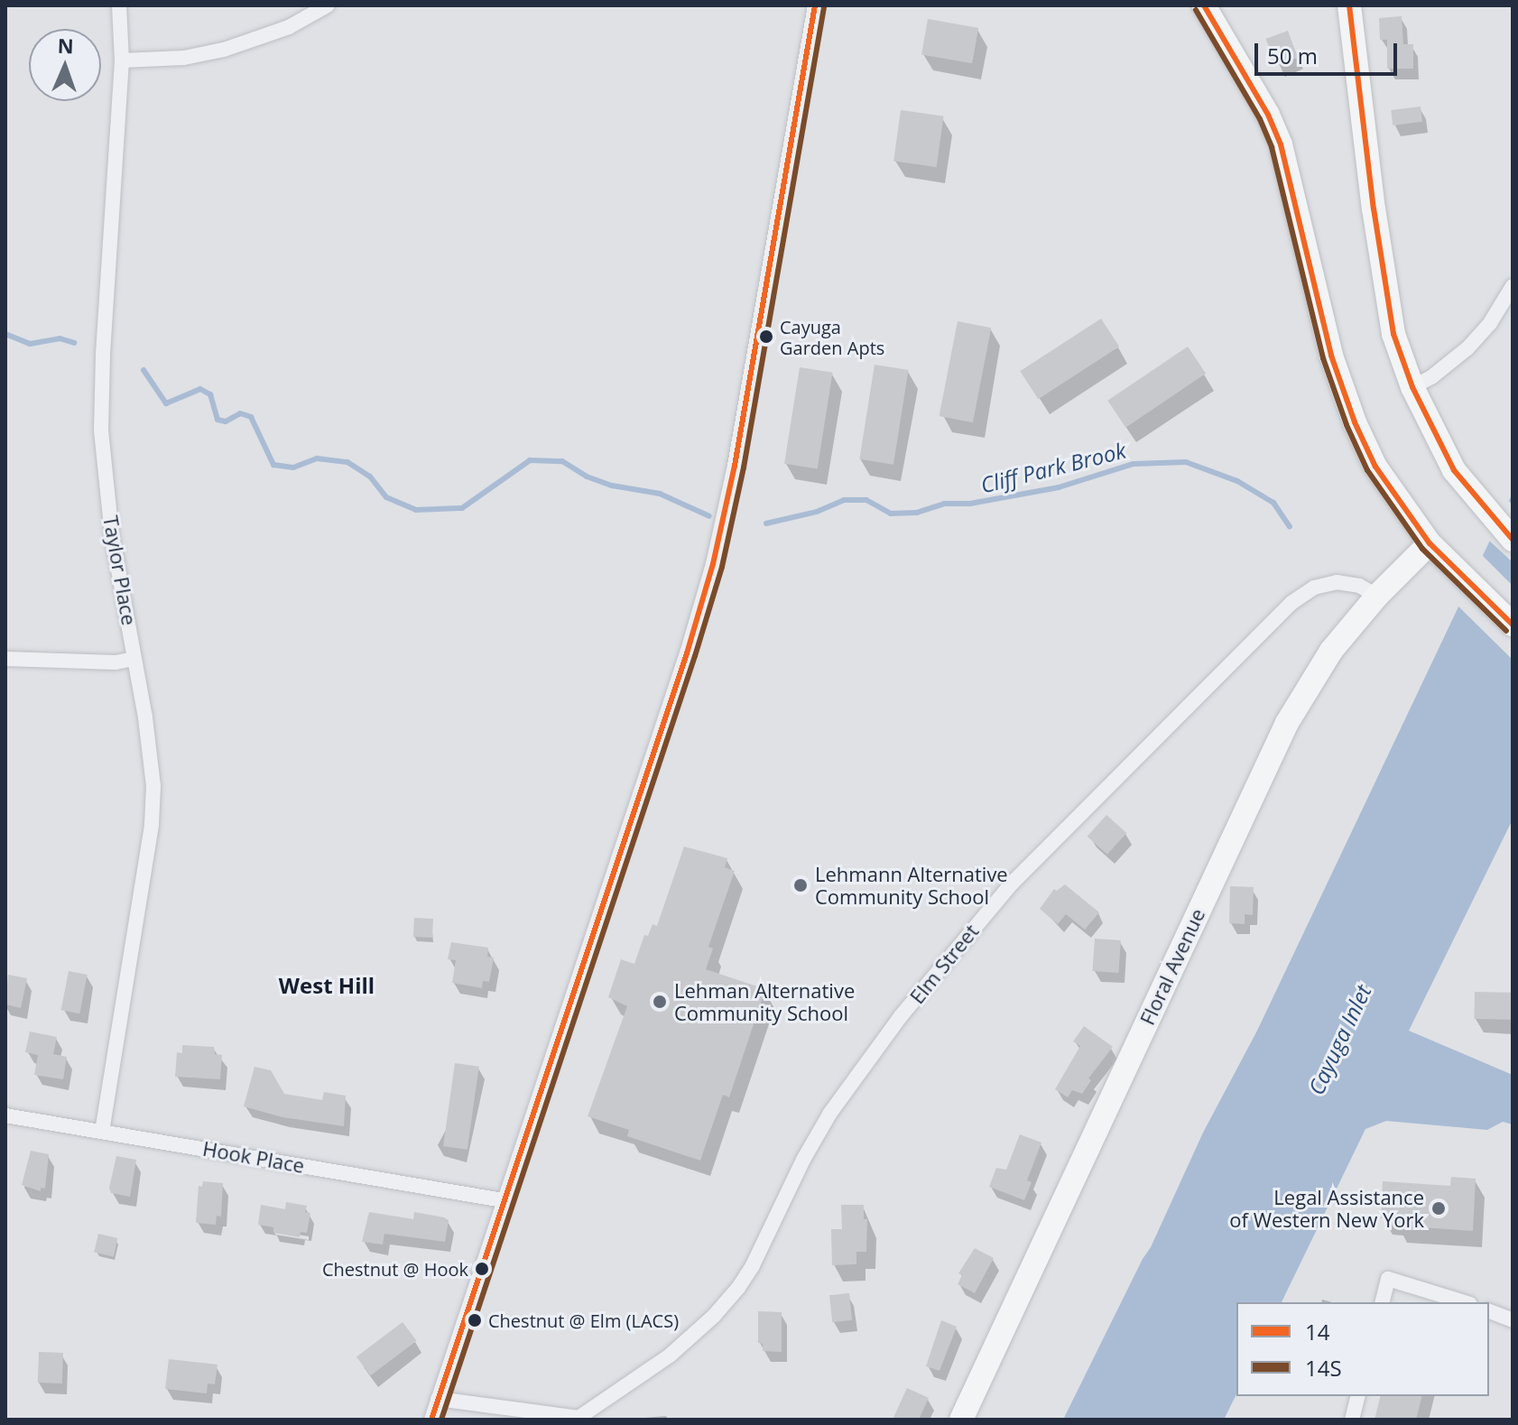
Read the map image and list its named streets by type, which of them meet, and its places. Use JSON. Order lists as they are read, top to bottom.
{
  "streets": {
    "main road": ["Floral Avenue"],
    "street": ["Taylor Place", "Elm Street", "Hook Place"]
  },
  "crossings": [
    ["Taylor Place", "Hook Place"],
    ["Elm Street", "Floral Avenue"]
  ],
  "districts": ["West Hill"],
  "water": ["Cliff Park Brook", "Cayuga Inlet"],
  "places": [
    "Cayuga Garden Apts",
    "Lehmann Alternative Community School",
    "Lehman Alternative Community School",
    "Legal Assistance of Western New York",
    "Chestnut @ Hook",
    "Chestnut @ Elm (LACS)"
  ],
  "lines": ["transit line 14", "transit line 14S"],
  "legend": ["14", "14S"],
  "scale_bar": "50 m",
  "north": "top"
}
